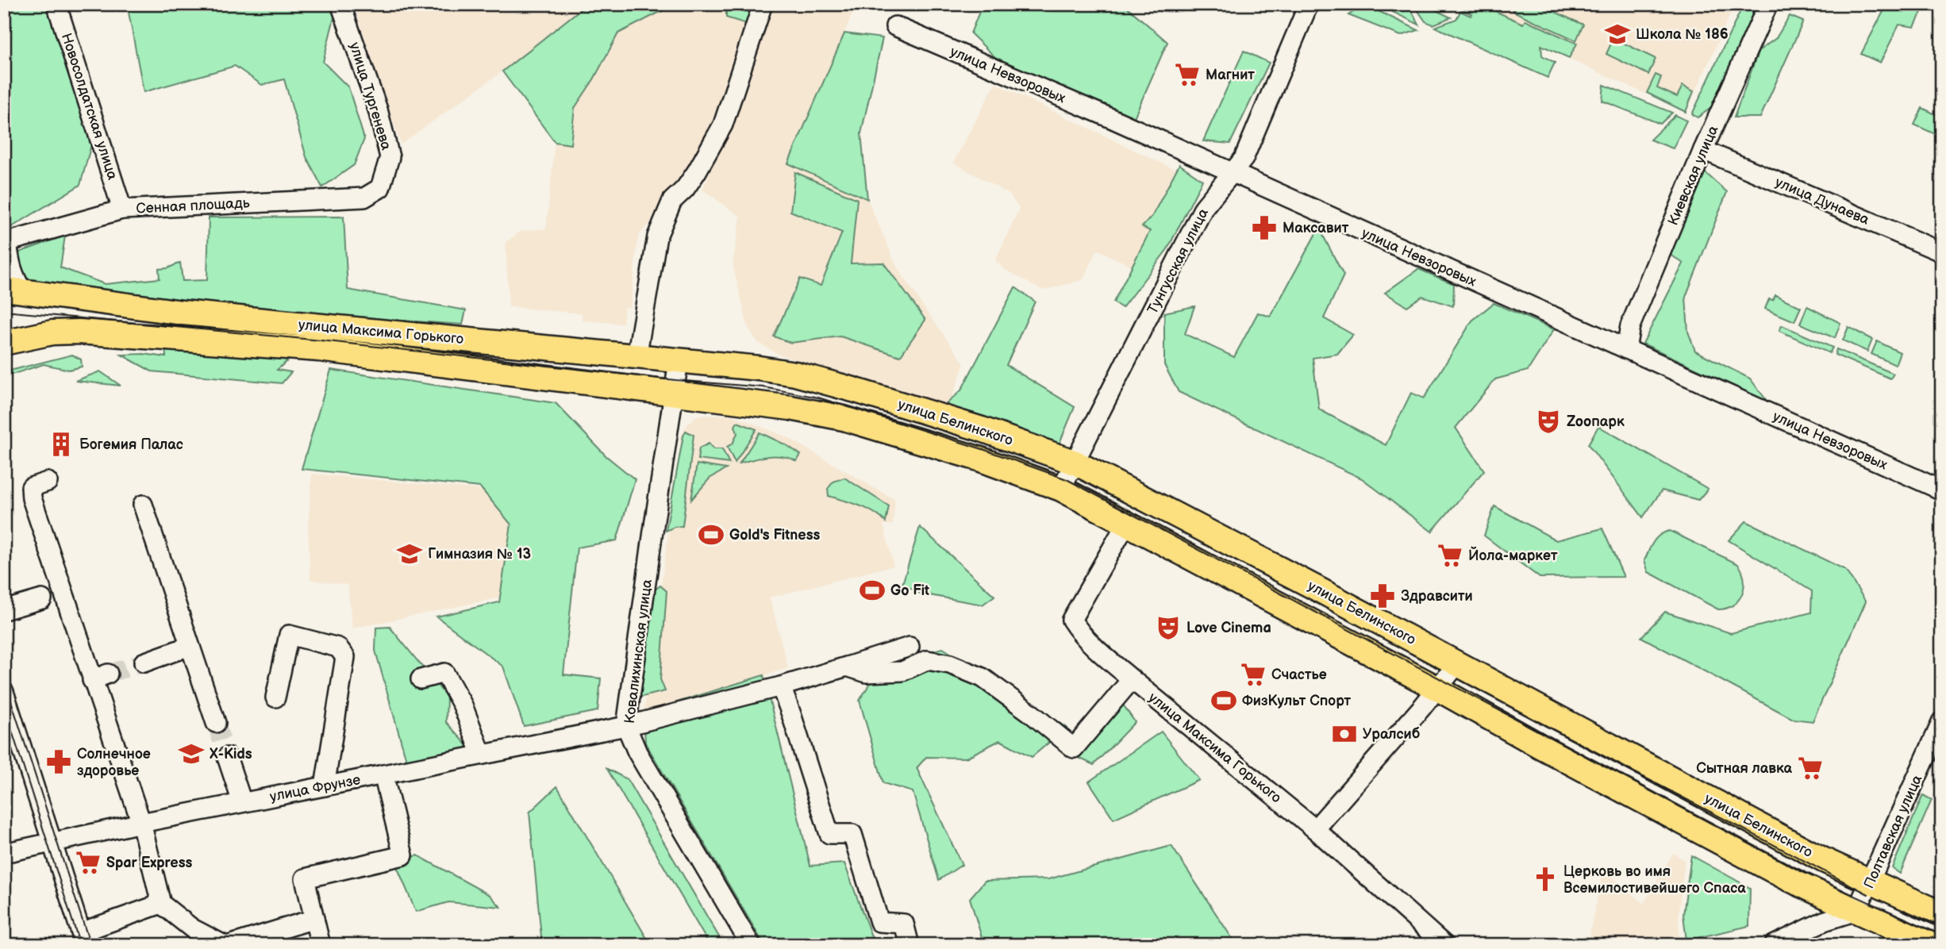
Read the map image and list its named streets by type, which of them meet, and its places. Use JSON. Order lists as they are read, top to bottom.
{
  "streets": {
    "main road": ["улица Максима Горького", "улица Белинского"],
    "street": [
      "улица Невзоровых",
      "улица Тургенева",
      "Новосолдатская улица",
      "Киевская улица",
      "улица Дунаева",
      "Сенная площадь",
      "Тунгусская улица",
      "Ковалихинская улица",
      "улица Фрунзе",
      "Полтавская улица"
    ]
  },
  "crossings": [
    ["улица Невзоровых", "Киевская улица"],
    ["улица Невзоровых", "Тунгусская улица"],
    ["улица Тургенева", "Сенная площадь"],
    ["Новосолдатская улица", "Сенная площадь"],
    ["Киевская улица", "улица Дунаева"],
    ["Тунгусская улица", "улица Белинского"],
    ["улица Максима Горького", "улица Белинского"],
    ["улица Максима Горького", "Ковалихинская улица"],
    ["улица Белинского", "Полтавская улица"],
    ["Ковалихинская улица", "улица Фрунзе"]
  ],
  "places": {
    "school or university": ["Школа № 186", "Гимназия № 13", "X-Kids"],
    "supermarket": [
      "Магнит",
      "Йола-маркет",
      "Счастье",
      "Сытная лавка",
      "Spar Express"
    ],
    "pharmacy": ["Максавит", "Здравсити", "Солнечное здоровье"],
    "theatre": ["Zooпарк", "Love Cinema"],
    "building": ["Богемия Палас"],
    "sports": ["Gold's Fitness", "Go Fit", "ФизКульт Спорт"],
    "bank": ["Уралсиб"],
    "church": ["Церковь во имя Всемилостивейшего Спаса"]
  }
}
